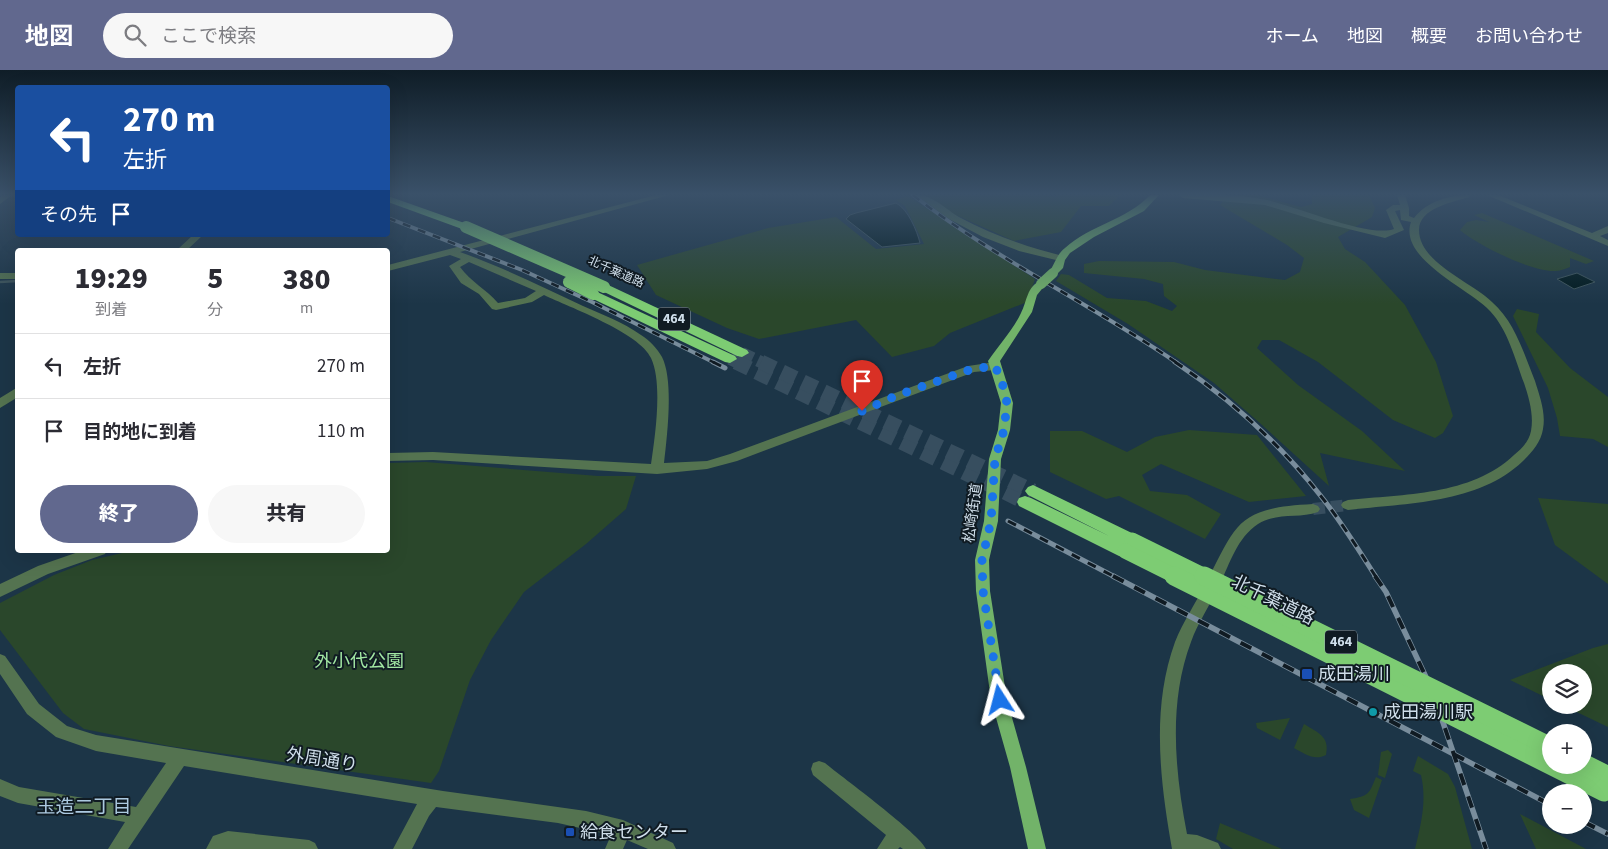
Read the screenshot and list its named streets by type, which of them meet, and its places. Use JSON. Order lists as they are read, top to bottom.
{
  "streets": {
    "highway": ["北千葉道路", "464"],
    "main road": ["松崎街道"],
    "street": ["外周通り"]
  },
  "districts": ["玉造二丁目"],
  "parks": ["外小代公園"],
  "places": {
    "transit": ["成田湯川", "給食センター"],
    "other": ["成田湯川駅"]
  },
  "page": {
    "header": "地図",
    "search": "ここで検索",
    "nav": [
      "ホーム",
      "地図",
      "概要",
      "お問い合わせ"
    ],
    "turn": ["270 m", "左折"],
    "then": "その先",
    "eta": [
      "19:29",
      "到着",
      "5",
      "分",
      "380",
      "m"
    ],
    "list": [
      {
        "name": "左折",
        "value": "270 m"
      },
      {
        "name": "目的地に到着",
        "value": "110 m"
      }
    ],
    "buttons": ["終了", "共有"],
    "map_buttons": ["+", "−"]
  }
}
